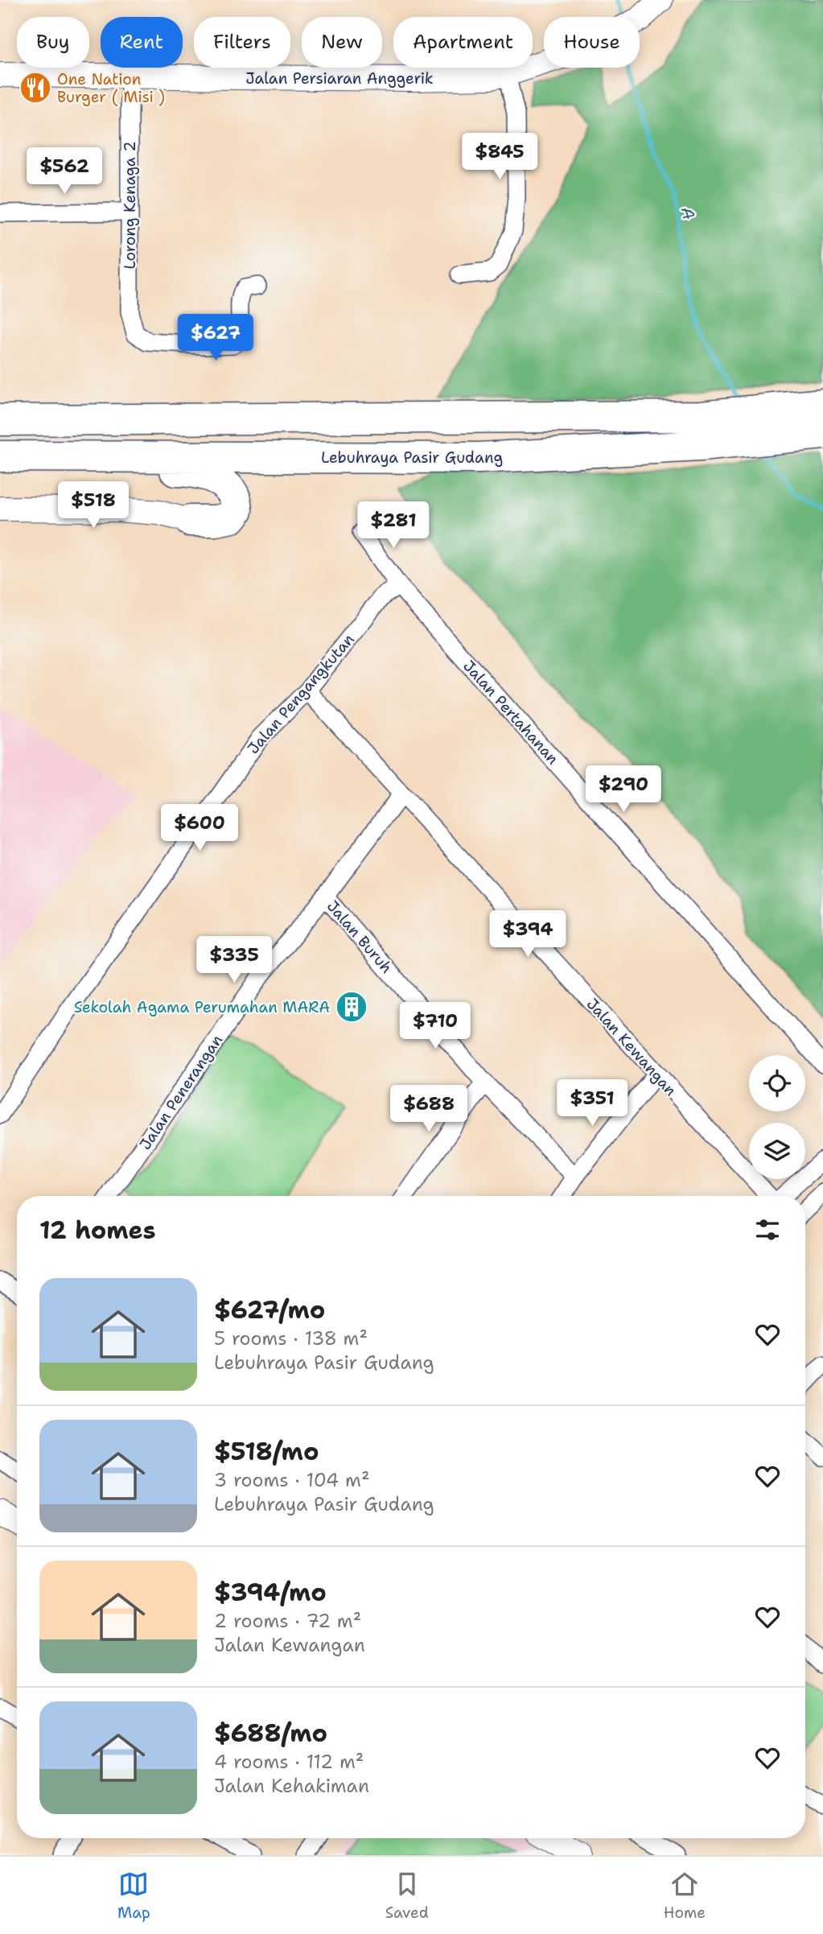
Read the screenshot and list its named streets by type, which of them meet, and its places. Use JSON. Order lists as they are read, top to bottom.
{
  "streets": {
    "highway": ["Lebuhraya Pasir Gudang"],
    "street": [
      "Jalan Persiaran Anggerik",
      "Lorong Kenaga 2",
      "Jalan Pengangkutan",
      "Jalan Pertahanan",
      "Jalan Buruh",
      "Jalan Kewangan",
      "Jalan Penerangan"
    ]
  },
  "crossings": [
    ["Jalan Persiaran Anggerik", "Lorong Kenaga 2"],
    ["Jalan Pengangkutan", "Jalan Pertahanan"],
    ["Jalan Pengangkutan", "Jalan Kewangan"],
    ["Jalan Buruh", "Jalan Penerangan"],
    ["Jalan Kewangan", "Jalan Penerangan"]
  ],
  "water": ["A"],
  "places": {
    "restaurant": ["One Nation Burger ( Misi )"],
    "building": ["Sekolah Agama Perumahan MARA"]
  },
  "page": {
    "chip": [
      "Buy",
      "Rent",
      "Filters",
      "New",
      "Apartment",
      "House"
    ],
    "price": [
      "$845",
      "$562",
      "$627",
      "$518",
      "$281",
      "$290",
      "$600",
      "$394",
      "$335",
      "$710",
      "$351",
      "$688"
    ],
    "heading": "12 homes",
    "list": [
      {
        "name": "$627/mo",
        "note": "5 rooms · 138 m² · Lebuhraya Pasir Gudang"
      },
      {
        "name": "$518/mo",
        "note": "3 rooms · 104 m² · Lebuhraya Pasir Gudang"
      },
      {
        "name": "$394/mo",
        "note": "2 rooms · 72 m² · Jalan Kewangan"
      },
      {
        "name": "$688/mo",
        "note": "4 rooms · 112 m² · Jalan Kehakiman"
      }
    ],
    "tabs": ["Map", "Saved", "Home"]
  }
}
